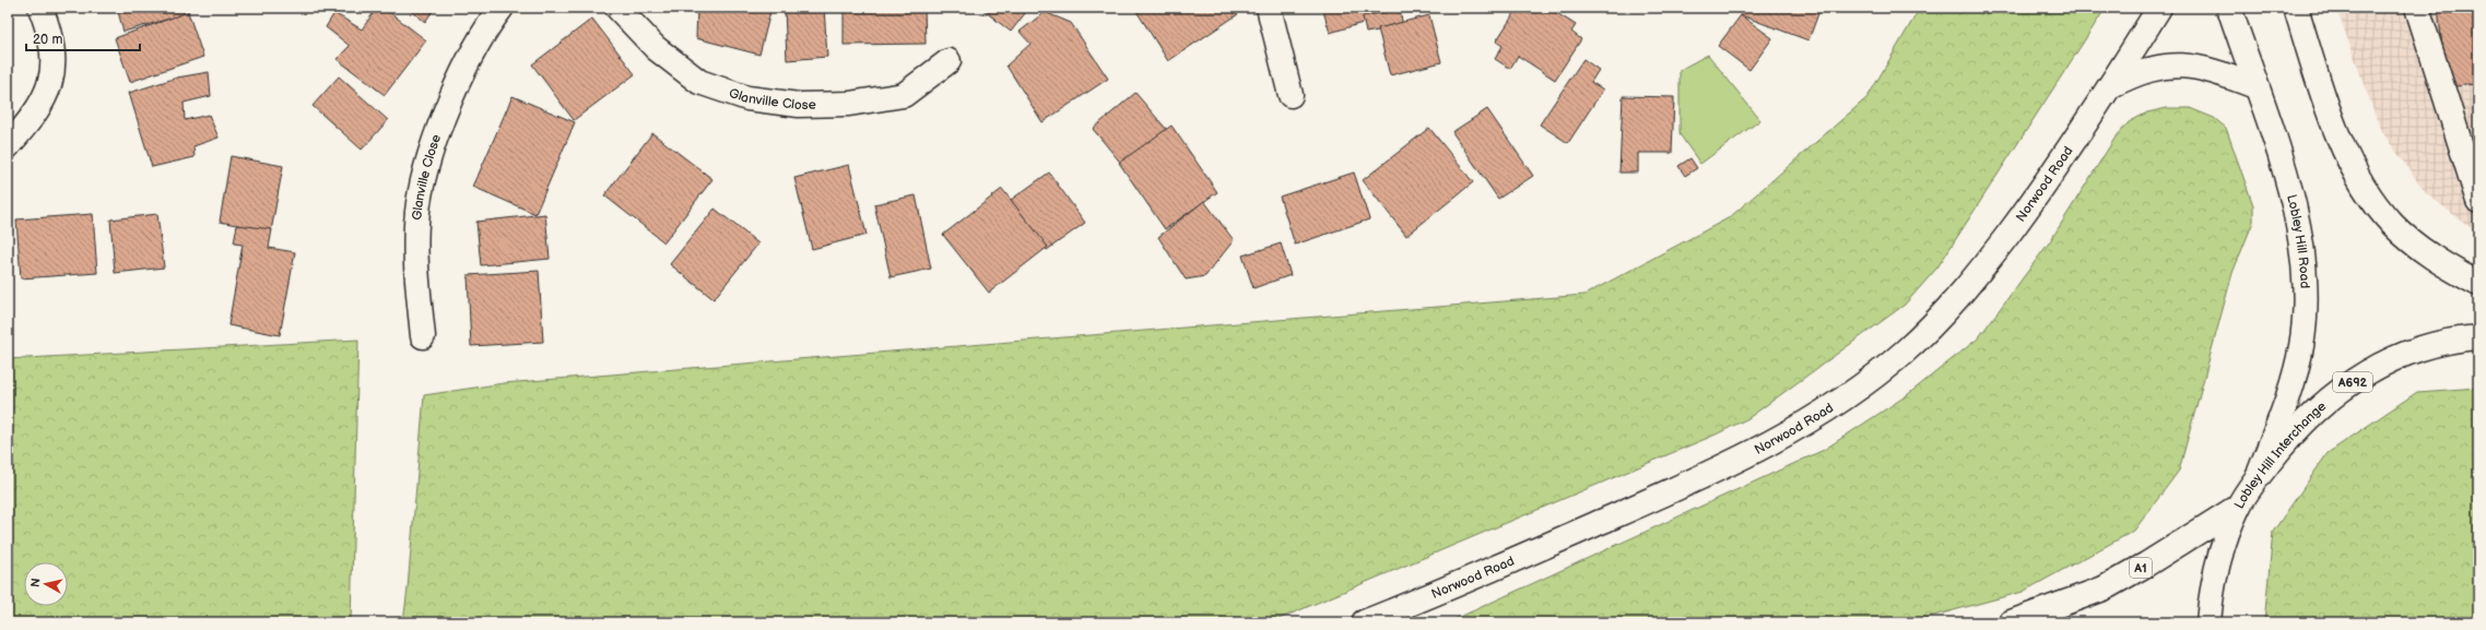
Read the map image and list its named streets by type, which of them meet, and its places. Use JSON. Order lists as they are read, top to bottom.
{
  "streets": {
    "main road": [
      "Glanville Close",
      "Norwood Road",
      "Lobley Hill Road",
      "A692",
      "Lobley Hill Interchange",
      "A1"
    ]
  },
  "crossings": [
    ["Lobley Hill Road", "Lobley Hill Interchange"],
    ["Lobley Hill Interchange", "A1"]
  ],
  "scale_bar": "20 m",
  "north": "left"
}
